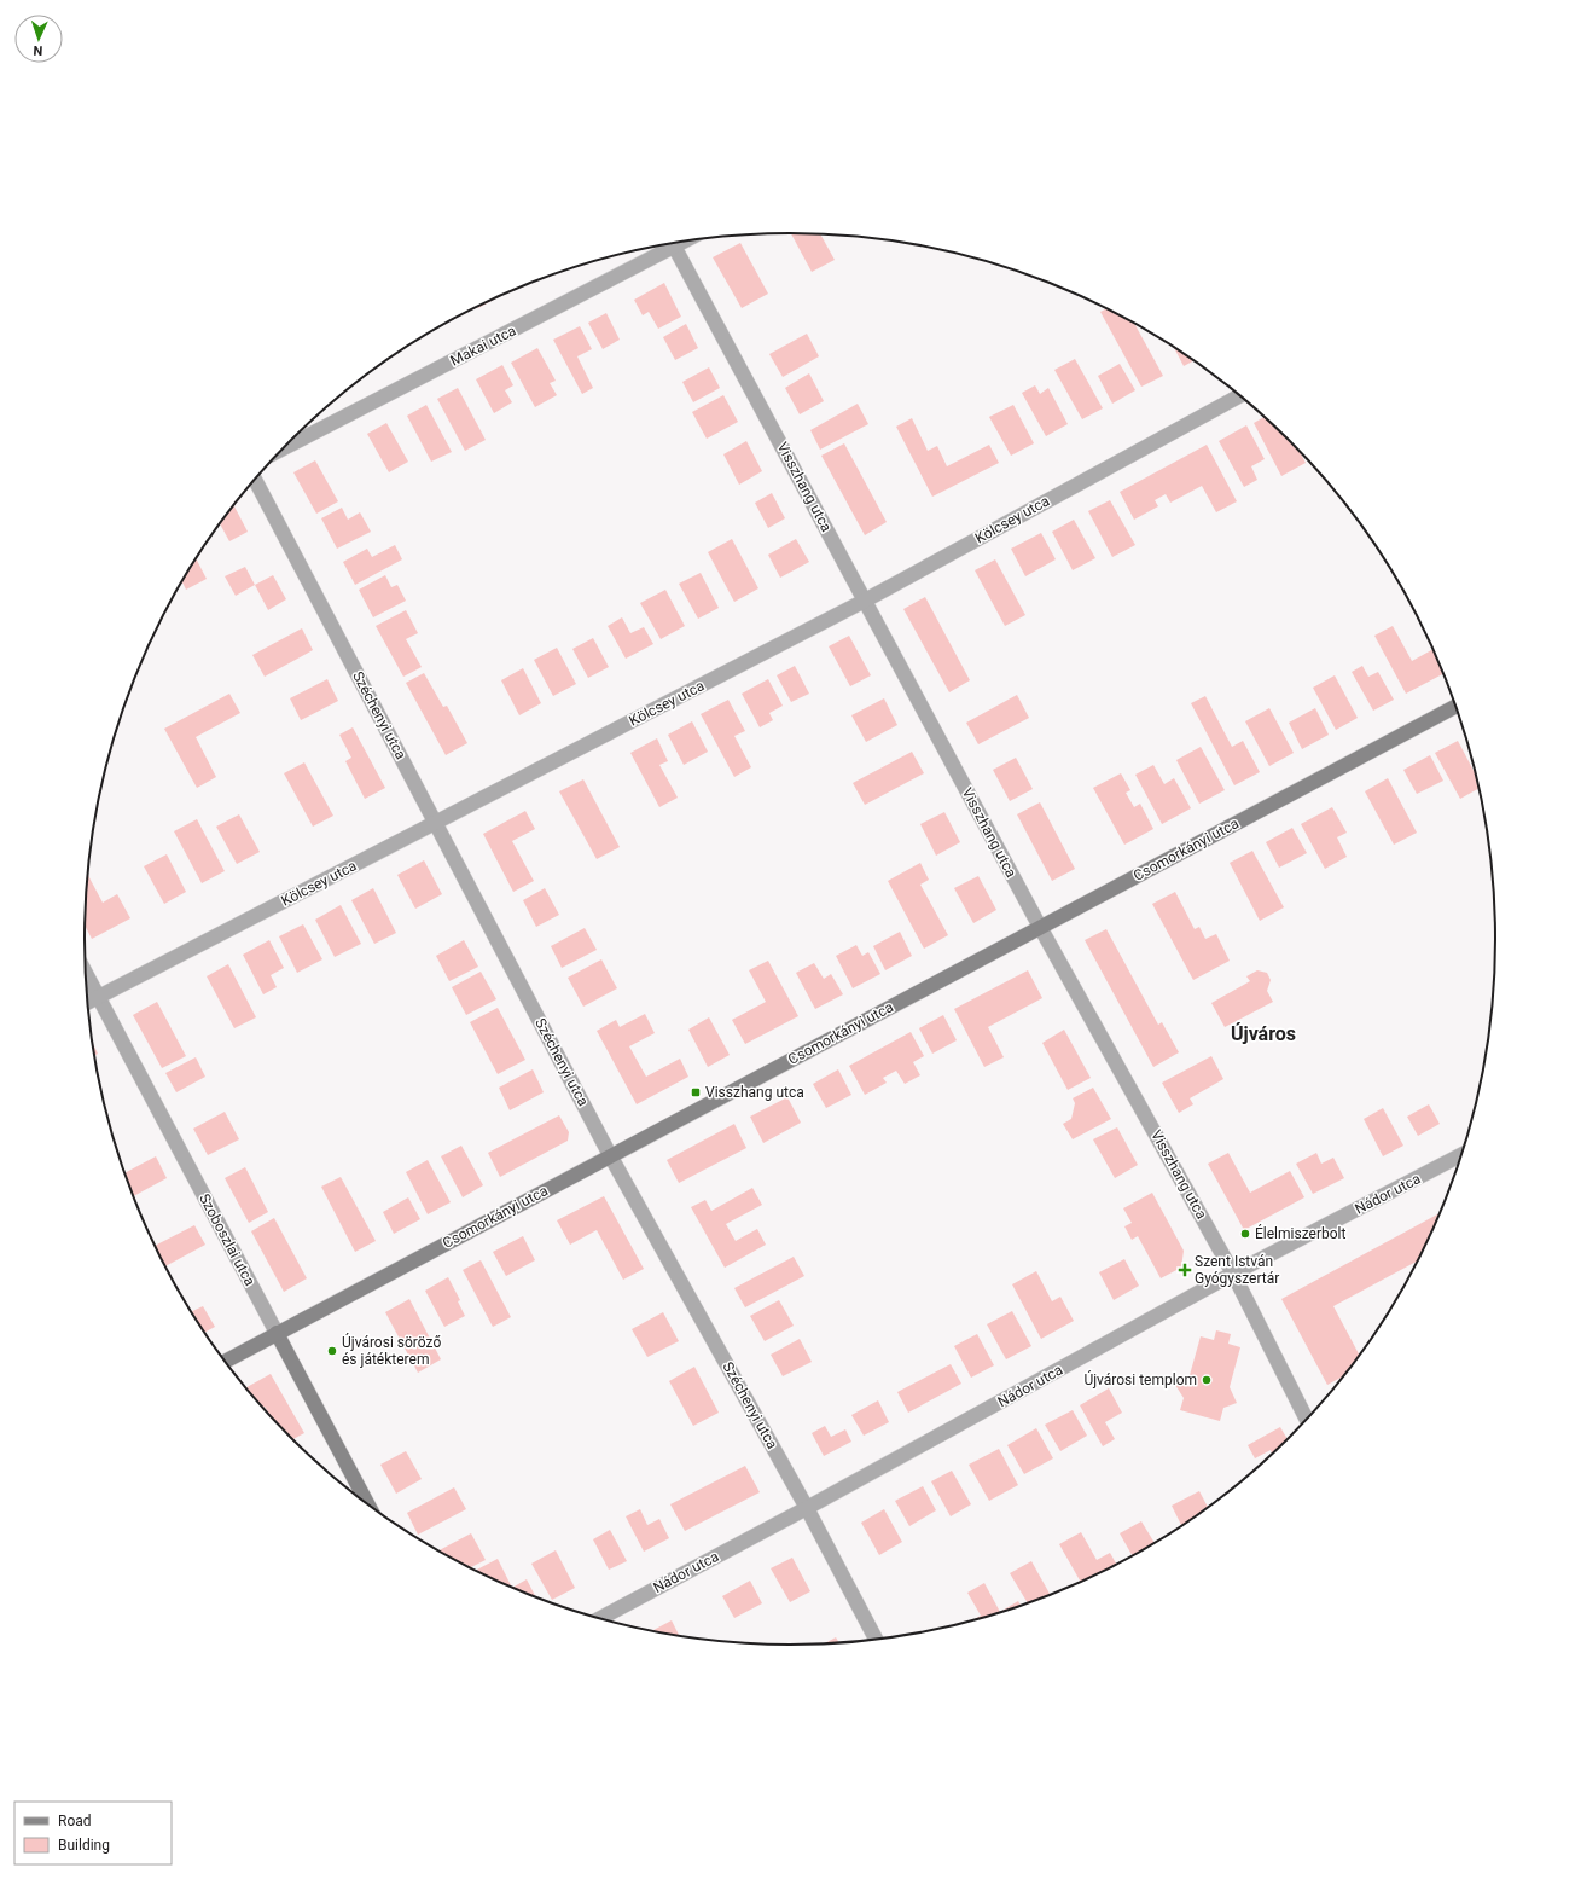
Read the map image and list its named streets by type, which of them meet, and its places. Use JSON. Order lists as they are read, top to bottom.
{
  "streets": {
    "street": [
      "Makai utca",
      "Visszhang utca",
      "Kölcsey utca",
      "Széchenyi utca",
      "Csomorkányi utca",
      "Nádor utca",
      "Szoboszlai utca"
    ]
  },
  "crossings": [
    ["Visszhang utca", "Kölcsey utca"],
    ["Visszhang utca", "Csomorkányi utca"],
    ["Visszhang utca", "Nádor utca"],
    ["Kölcsey utca", "Széchenyi utca"],
    ["Kölcsey utca", "Szoboszlai utca"],
    ["Széchenyi utca", "Csomorkányi utca"],
    ["Széchenyi utca", "Nádor utca"],
    ["Csomorkányi utca", "Szoboszlai utca"]
  ],
  "districts": ["Újváros"],
  "places": {
    "transit": ["Visszhang utca"],
    "other": ["Élelmiszerbolt", "Újvárosi söröző és játékterem", "Újvárosi templom"],
    "health": ["Szent István Gyógyszertár"]
  },
  "legend": ["Road", "Building"],
  "north": "bottom"
}
